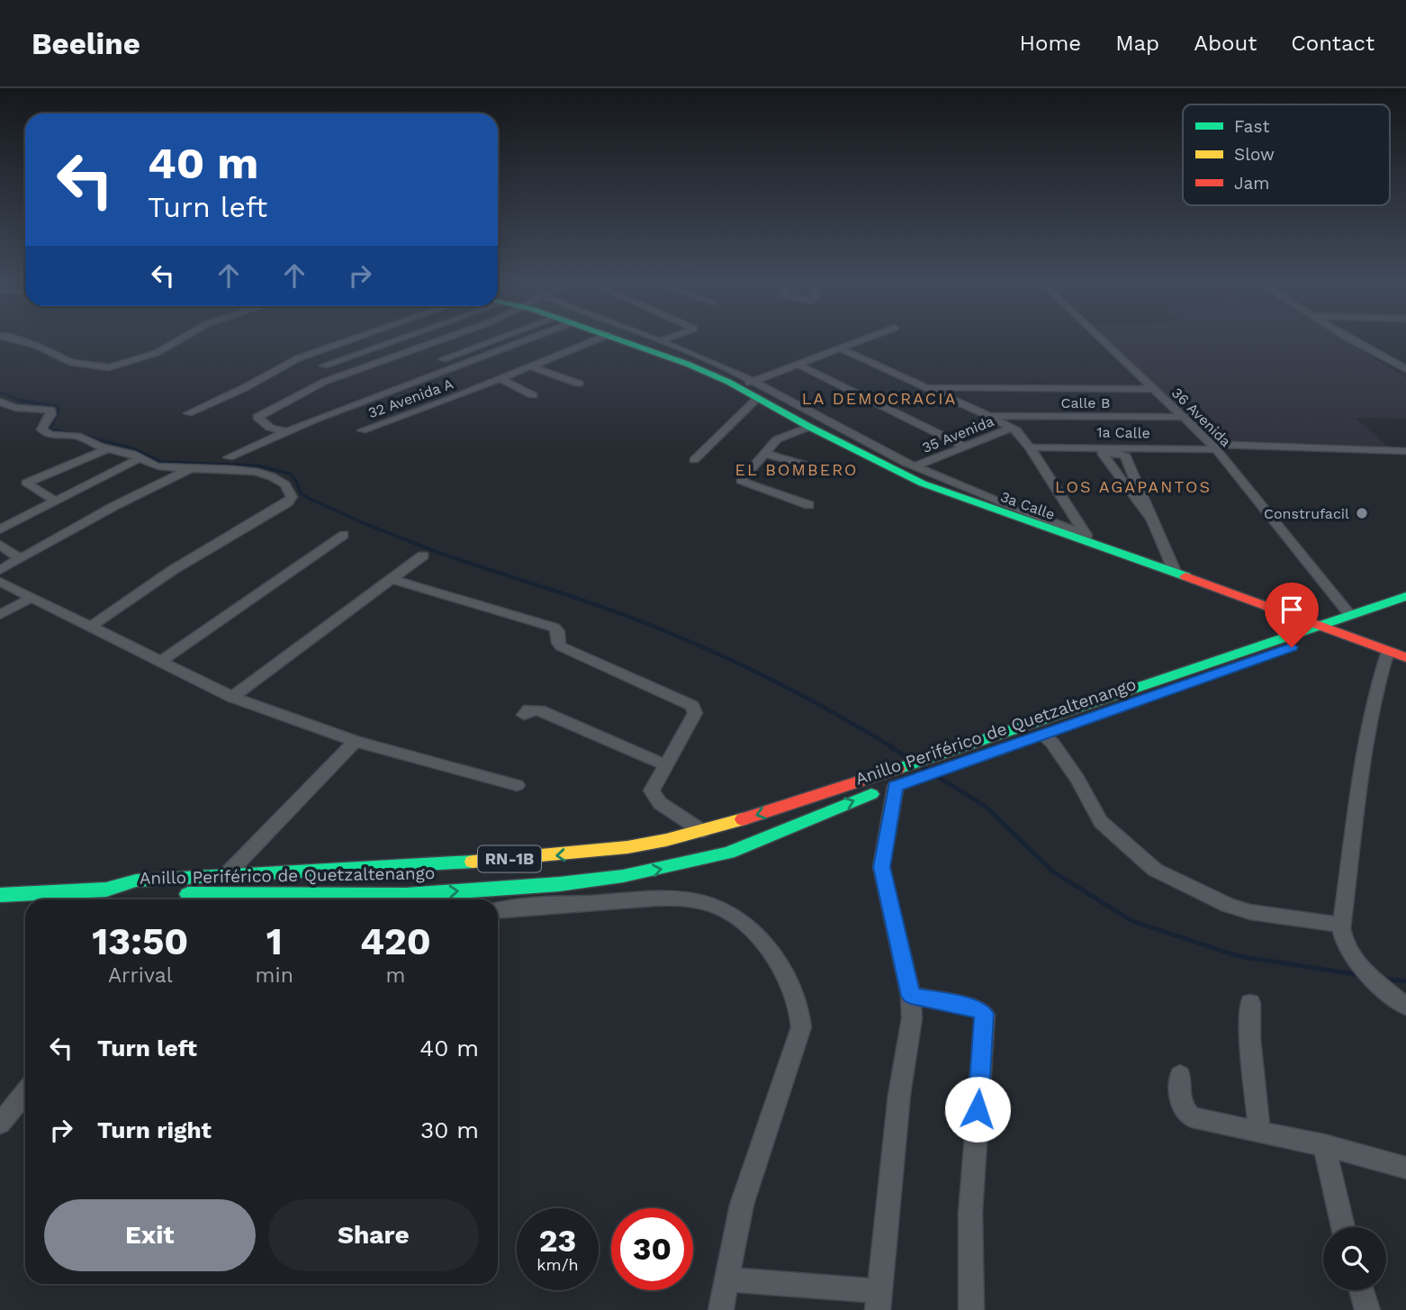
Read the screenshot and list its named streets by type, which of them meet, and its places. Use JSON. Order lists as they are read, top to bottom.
{
  "streets": {
    "main road": ["3a Calle", "Anillo Periférico de Quetzaltenango", "RN-1B"],
    "street": [
      "32 Avenida A",
      "Calle B",
      "36 Avenida",
      "1a Calle",
      "35 Avenida"
    ]
  },
  "crossings": [
    ["Calle B", "36 Avenida"],
    ["36 Avenida", "1a Calle"],
    ["36 Avenida", "Anillo Periférico de Quetzaltenango"],
    ["35 Avenida", "3a Calle"],
    ["3a Calle", "Anillo Periférico de Quetzaltenango"]
  ],
  "districts": ["LA DEMOCRACIA", "EL BOMBERO", "LOS AGAPANTOS"],
  "places": ["Construfacil"],
  "legend": ["Fast", "Slow", "Jam"],
  "page": {
    "header": "Beeline",
    "nav": [
      "Home",
      "Map",
      "About",
      "Contact"
    ],
    "turn": ["40 m", "Turn left"],
    "eta": [
      "13:50",
      "Arrival",
      "1",
      "min",
      "420",
      "m"
    ],
    "list": [
      {
        "name": "Turn left",
        "value": "40 m"
      },
      {
        "name": "Turn right",
        "value": "30 m"
      }
    ],
    "buttons": ["Exit", "Share"],
    "speed": "23 km/h",
    "limit": "30"
  }
}
